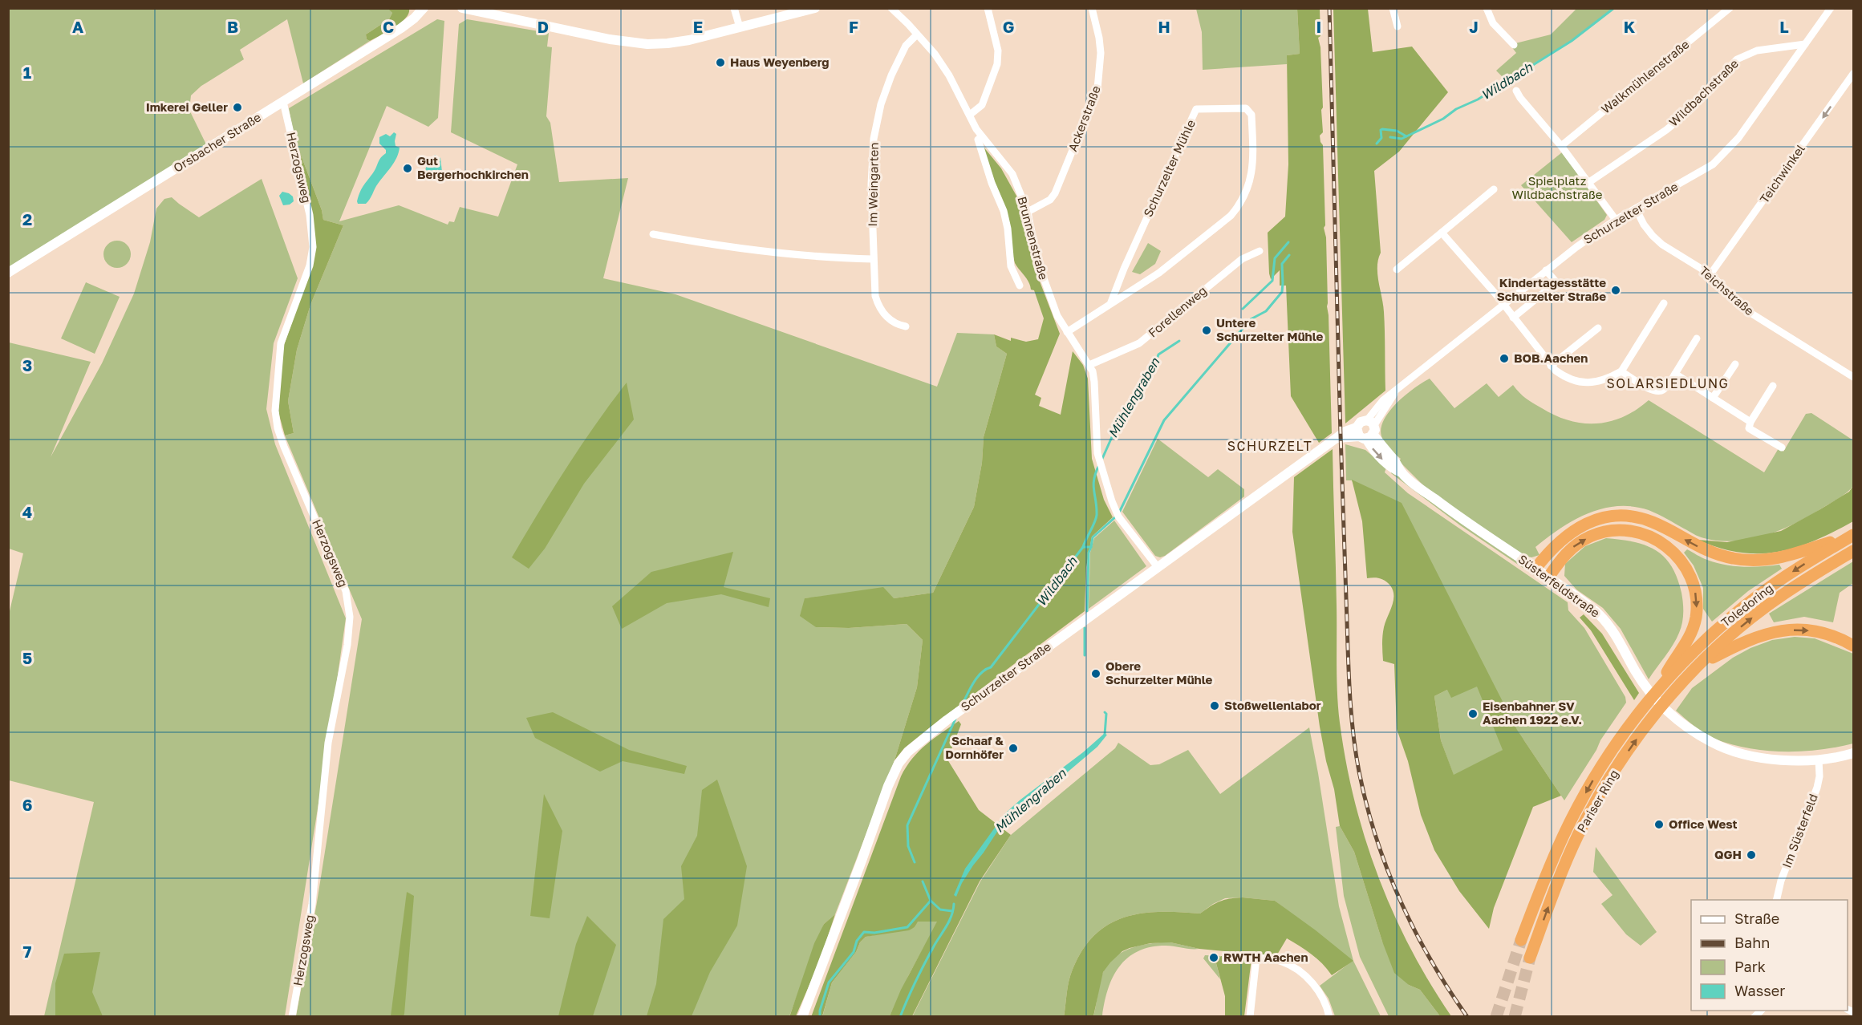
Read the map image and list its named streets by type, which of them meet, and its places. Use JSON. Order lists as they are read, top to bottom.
{
  "streets": {
    "highway": ["Toledoring", "Pariser Ring"],
    "street": [
      "Walkmühlenstraße",
      "Wildbachstraße",
      "Ackerstraße",
      "Orsbacher Straße",
      "Herzogsweg",
      "Schurzelter Mühle",
      "Teichwinkel",
      "Im Weingarten",
      "Schurzelter Straße",
      "Brunnenstraße",
      "Teichstraße",
      "Forellenweg",
      "Süsterfeldstraße",
      "Im Süsterfeld"
    ]
  },
  "crossings": [
    ["Wildbachstraße", "Schurzelter Straße"],
    ["Ackerstraße", "Brunnenstraße"],
    ["Orsbacher Straße", "Herzogsweg"],
    ["Schurzelter Mühle", "Brunnenstraße"],
    ["Teichwinkel", "Teichstraße"],
    ["Im Weingarten", "Brunnenstraße"],
    ["Schurzelter Straße", "Brunnenstraße"],
    ["Schurzelter Straße", "Teichstraße"],
    ["Schurzelter Straße", "Süsterfeldstraße"],
    ["Brunnenstraße", "Forellenweg"],
    ["Süsterfeldstraße", "Im Süsterfeld"],
    ["Toledoring", "Pariser Ring"]
  ],
  "one_way": ["Teichwinkel"],
  "districts": ["SOLARSIEDLUNG", "SCHURZELT"],
  "water": ["Wildbach", "Mühlengraben"],
  "parks": ["Spielplatz Wildbachstraße"],
  "places": [
    "Haus Weyenberg",
    "Imkerei Geller",
    "Gut Bergerhochkirchen",
    "Kindertagesstätte Schurzelter Straße",
    "Untere Schurzelter Mühle",
    "BOB.Aachen",
    "Obere Schurzelter Mühle",
    "Stoßwellenlabor",
    "Eisenbahner SV Aachen 1922 e.V.",
    "Schaaf & Dornhöfer",
    "Office West",
    "QGH",
    "RWTH Aachen"
  ],
  "legend": [
    "Straße",
    "Bahn",
    "Park",
    "Wasser"
  ],
  "grid": {
    "columns": [
      "A",
      "B",
      "C",
      "D",
      "E",
      "F",
      "G",
      "H",
      "I",
      "J",
      "K",
      "L"
    ],
    "rows": [
      "1",
      "2",
      "3",
      "4",
      "5",
      "6",
      "7"
    ]
  }
}
